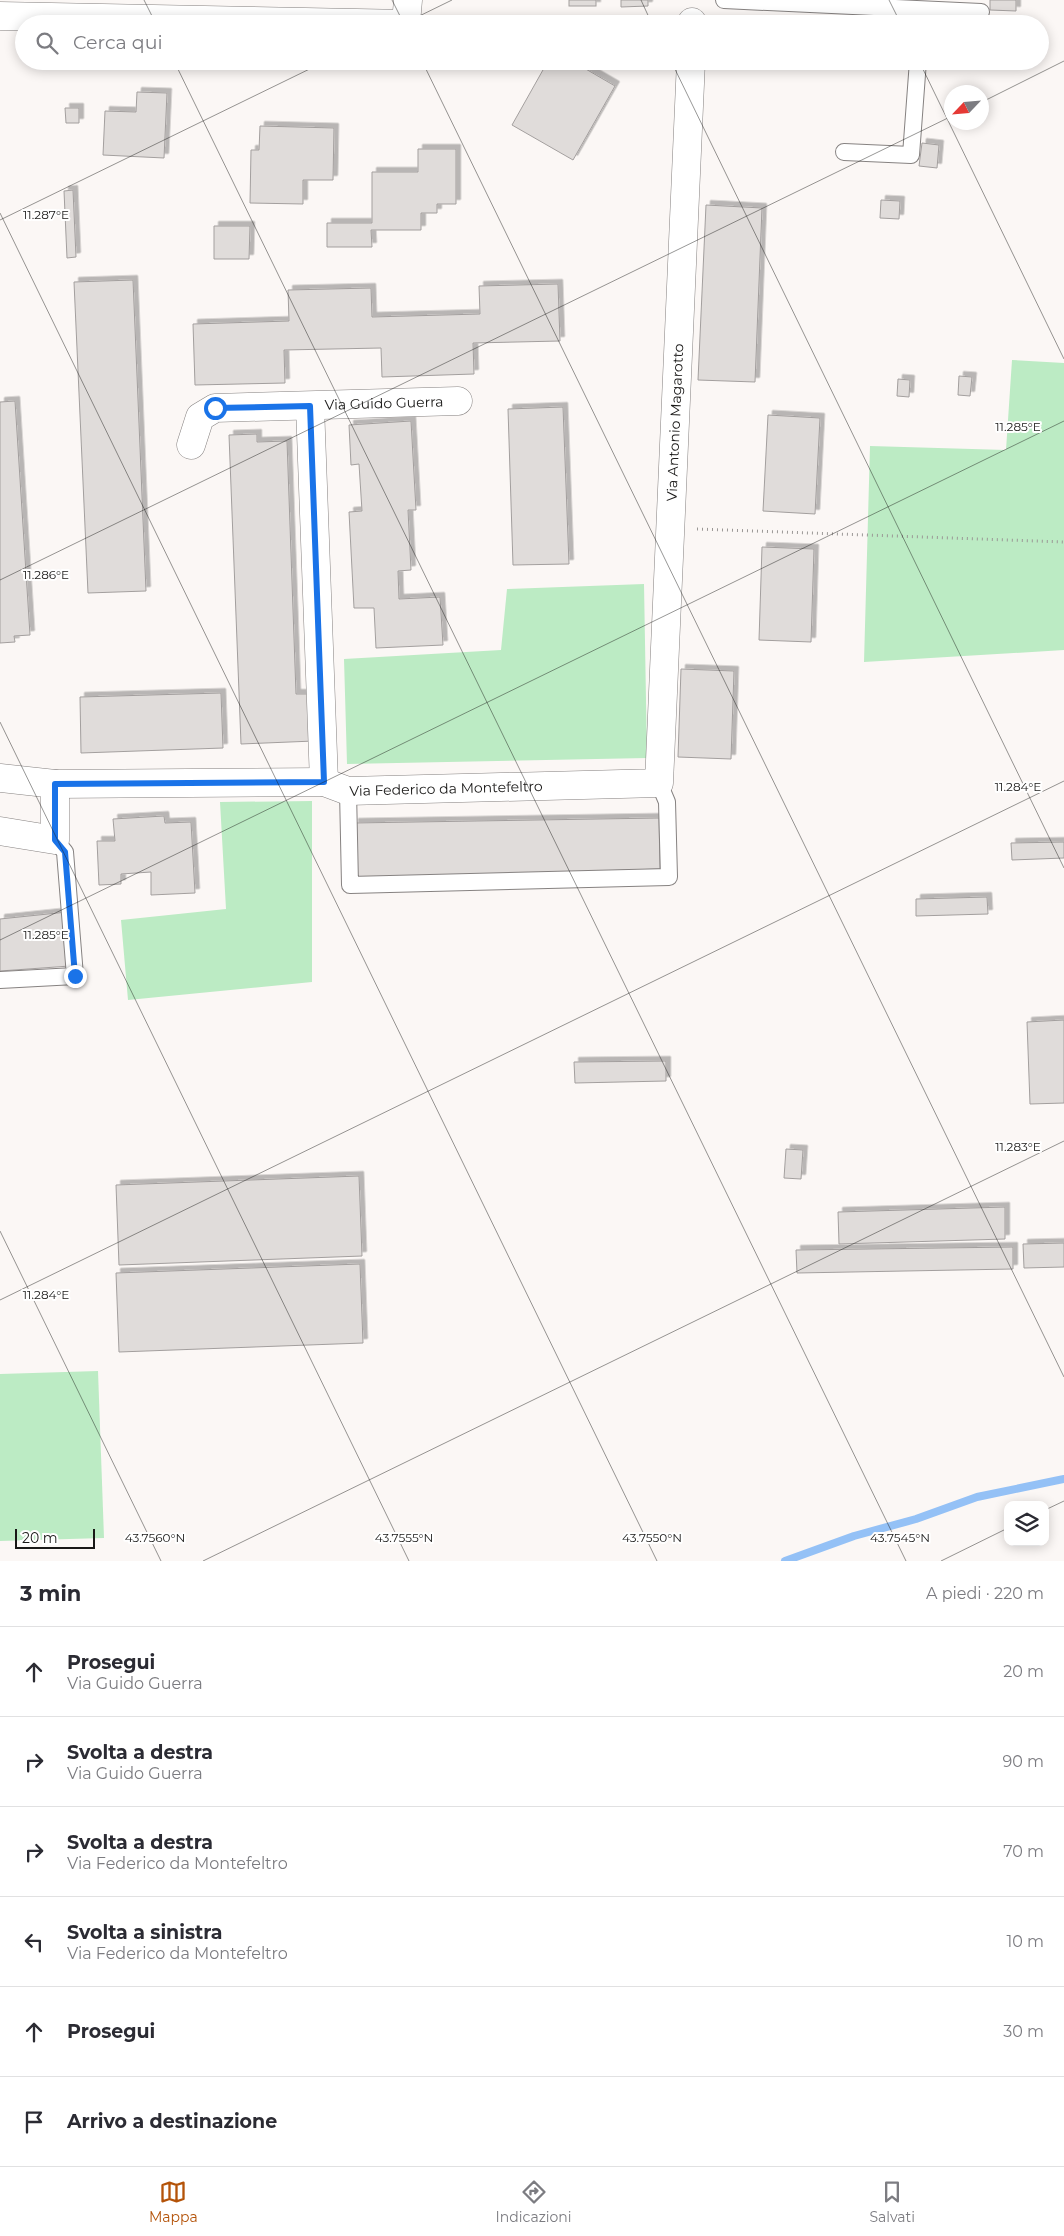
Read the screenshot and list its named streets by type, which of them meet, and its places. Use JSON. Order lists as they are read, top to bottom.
{
  "streets": {
    "street": ["Via Guido Guerra", "Via Antonio Magarotto", "Via Federico da Montefeltro"]
  },
  "crossings": [
    ["Via Guido Guerra", "Via Federico da Montefeltro"],
    ["Via Antonio Magarotto", "Via Federico da Montefeltro"]
  ],
  "scale_bar": "20 m",
  "north": "bottom left",
  "page": {
    "search": "Cerca qui",
    "scale": "20 m",
    "heading": ["3 min", "A piedi · 220 m"],
    "list": [
      ["Prosegui", "Via Guido Guerra", "20 m"],
      ["Svolta a destra", "Via Guido Guerra", "90 m"],
      ["Svolta a destra", "Via Federico da Montefeltro", "70 m"],
      ["Svolta a sinistra", "Via Federico da Montefeltro", "10 m"],
      ["Prosegui", "30 m"],
      "Arrivo a destinazione"
    ],
    "nav": ["Mappa", "Indicazioni", "Salvati"]
  },
  "coordinates": [
    "11.287°E",
    "11.285°E",
    "11.286°E",
    "11.284°E",
    "11.283°E",
    "43.7560°N",
    "43.7555°N",
    "43.7550°N",
    "43.7545°N"
  ]
}
